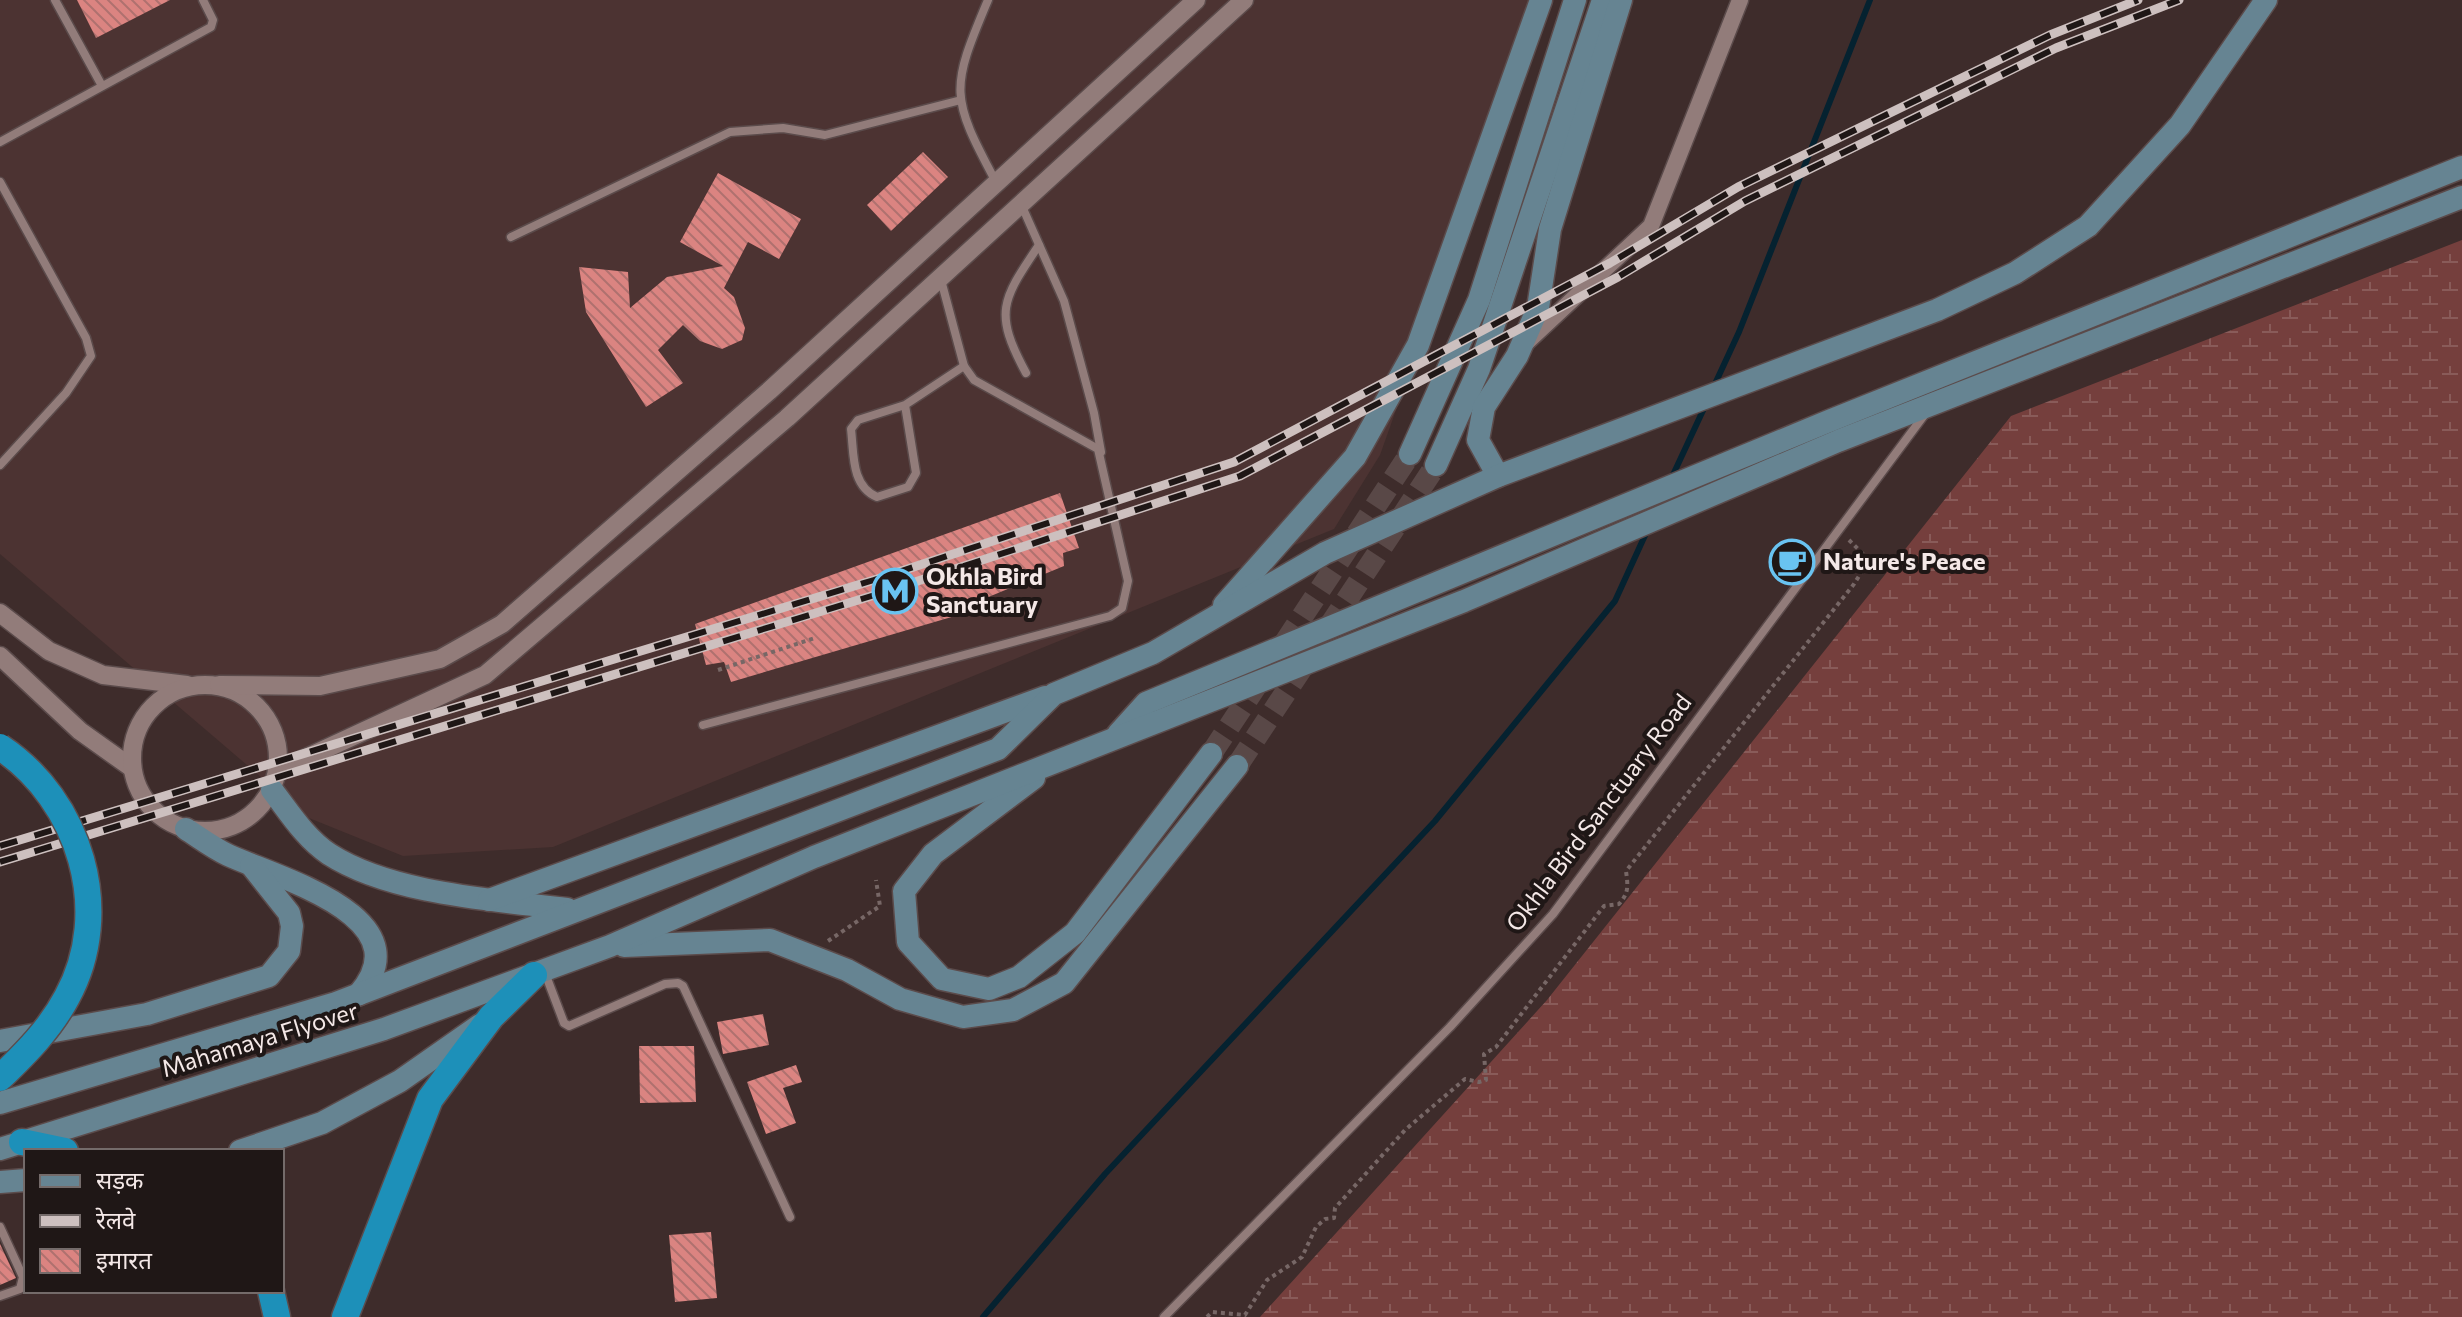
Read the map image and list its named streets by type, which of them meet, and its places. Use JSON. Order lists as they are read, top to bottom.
{
  "streets": {
    "main road": ["Mahamaya Flyover"],
    "lane": ["Okhla Bird Sanctuary Road"]
  },
  "places": {
    "cafe": ["Nature's Peace"],
    "metro station": ["Okhla Bird Sanctuary"]
  },
  "legend": ["सड़क", "रेलवे", "इमारत"]
}
